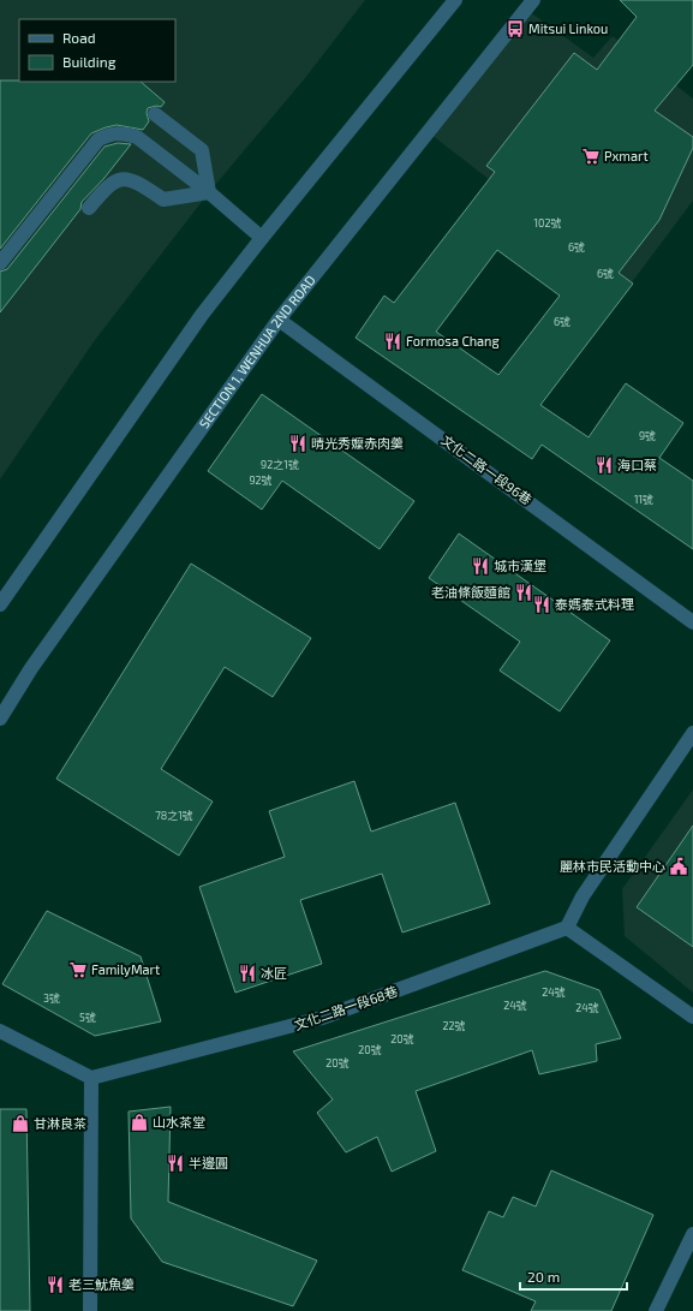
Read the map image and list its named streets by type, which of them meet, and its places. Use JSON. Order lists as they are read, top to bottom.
{
  "streets": {
    "street": ["SECTION 1, WENHUA 2ND ROAD", "文化二路一段96巷", "文化二路一段68巷"]
  },
  "crossings": [
    ["SECTION 1, WENHUA 2ND ROAD", "文化二路一段96巷"]
  ],
  "places": {
    "bus stop": ["Mitsui Linkou"],
    "supermarket": ["Pxmart", "FamilyMart"],
    "restaurant": [
      "Formosa Chang",
      "晴光秀嬤赤肉羹",
      "海口蔡",
      "城市漢堡",
      "老油條飯麵館",
      "泰媽泰式料理",
      "冰匠",
      "半邊圓",
      "老三魷魚羹"
    ],
    "public building": ["麗林市民活動中心"],
    "shop": ["山水茶堂", "甘淋良茶"]
  },
  "house_numbers": [
    "102號",
    "6號",
    "6號",
    "6號",
    "9號",
    "92之1號",
    "92號",
    "11號",
    "78之1號",
    "24號",
    "3號",
    "24號",
    "24號",
    "5號",
    "22號",
    "20號",
    "20號",
    "20號"
  ],
  "legend": ["Road", "Building"],
  "scale_bar": "20 m"
}
